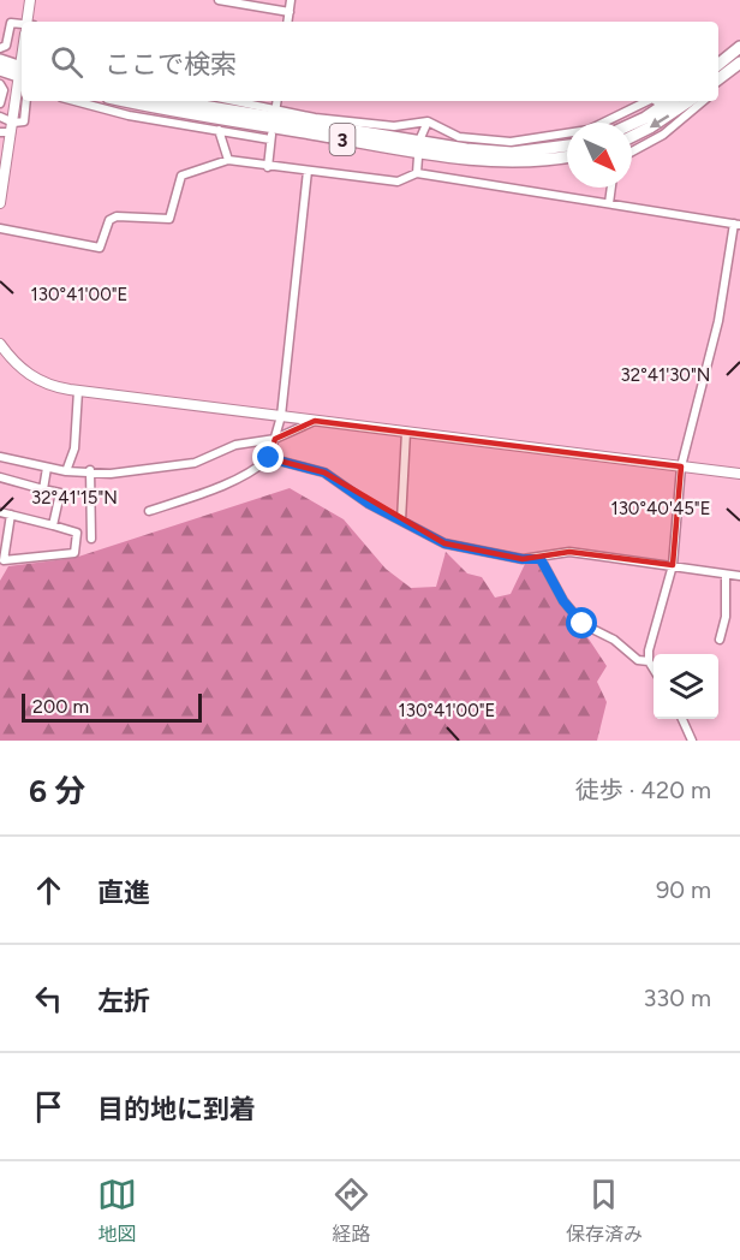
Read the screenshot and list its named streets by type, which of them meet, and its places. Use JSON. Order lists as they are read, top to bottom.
{
  "streets": {
    "highway": ["3"]
  },
  "scale_bar": "200 m",
  "north": "bottom right",
  "page": {
    "search": "ここで検索",
    "scale": "200 m",
    "heading": ["6 分", "徒歩 · 420 m"],
    "list": [
      ["直進", "90 m"],
      ["左折", "330 m"],
      "目的地に到着"
    ],
    "nav": ["地図", "経路", "保存済み"]
  },
  "coordinates": [
    "130°41'00\"E",
    "32°41'30\"N",
    "32°41'15\"N",
    "130°40'45\"E"
  ]
}
